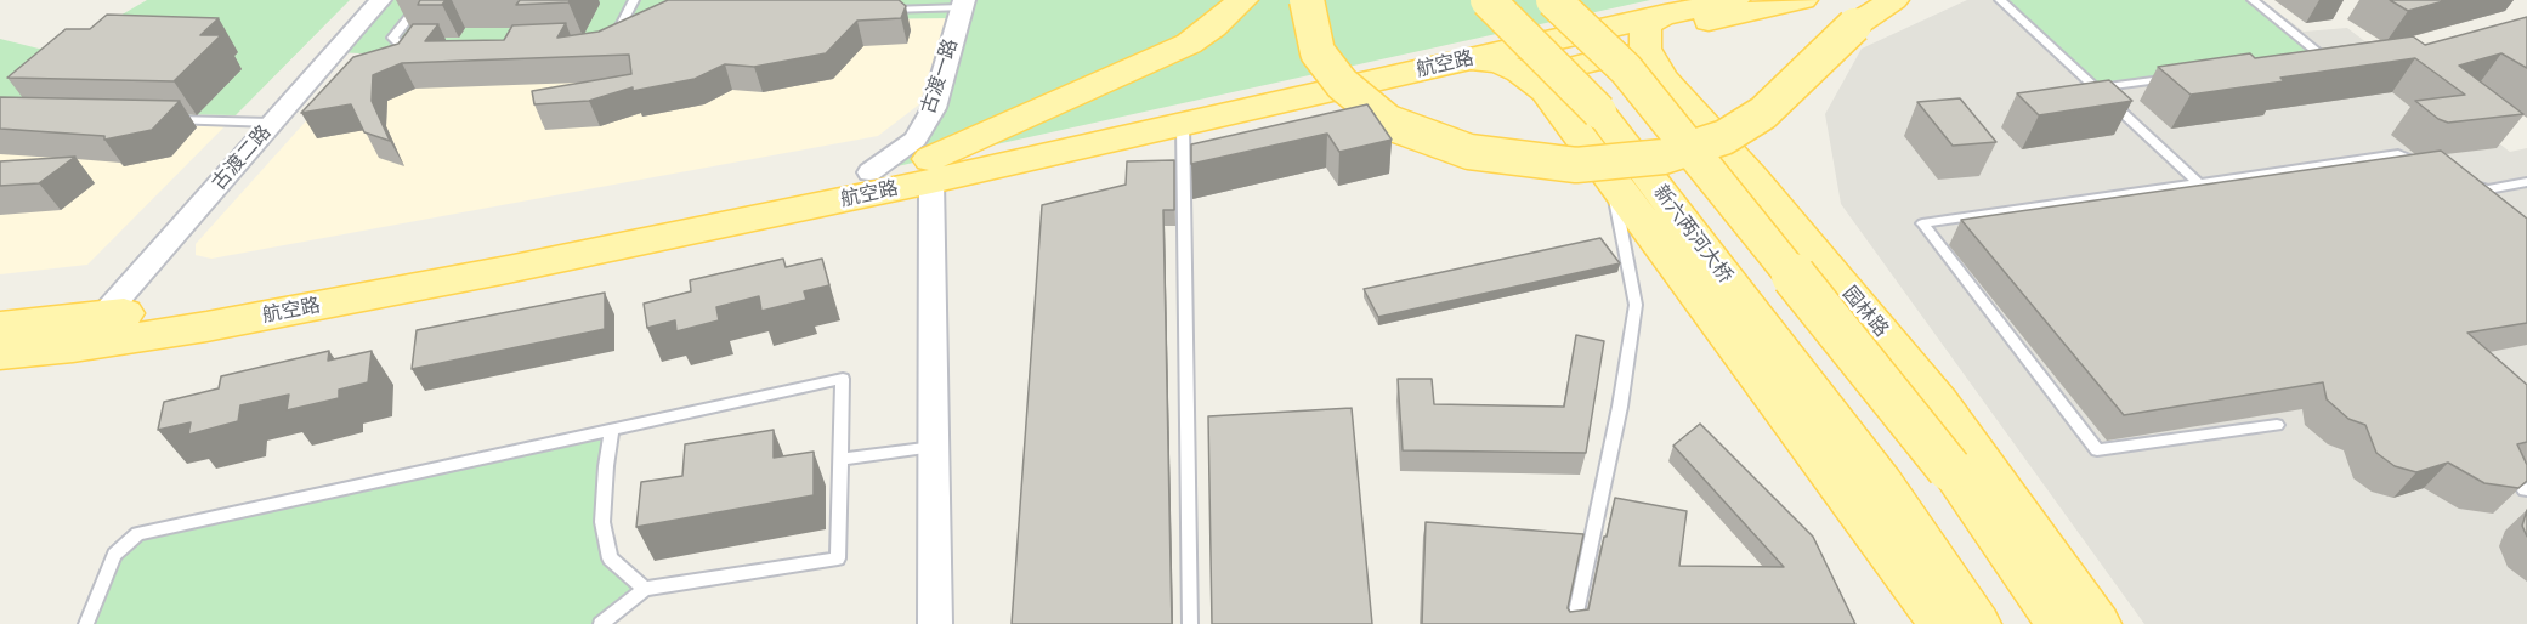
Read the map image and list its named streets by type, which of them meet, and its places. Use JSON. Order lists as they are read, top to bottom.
{
  "streets": {
    "main road": ["航空路", "新六两河大桥", "园林路"],
    "street": ["古渡一路", "古渡二路"]
  },
  "crossings": [
    ["航空路", "古渡一路"],
    ["航空路", "古渡二路"],
    ["航空路", "园林路"]
  ]
}
